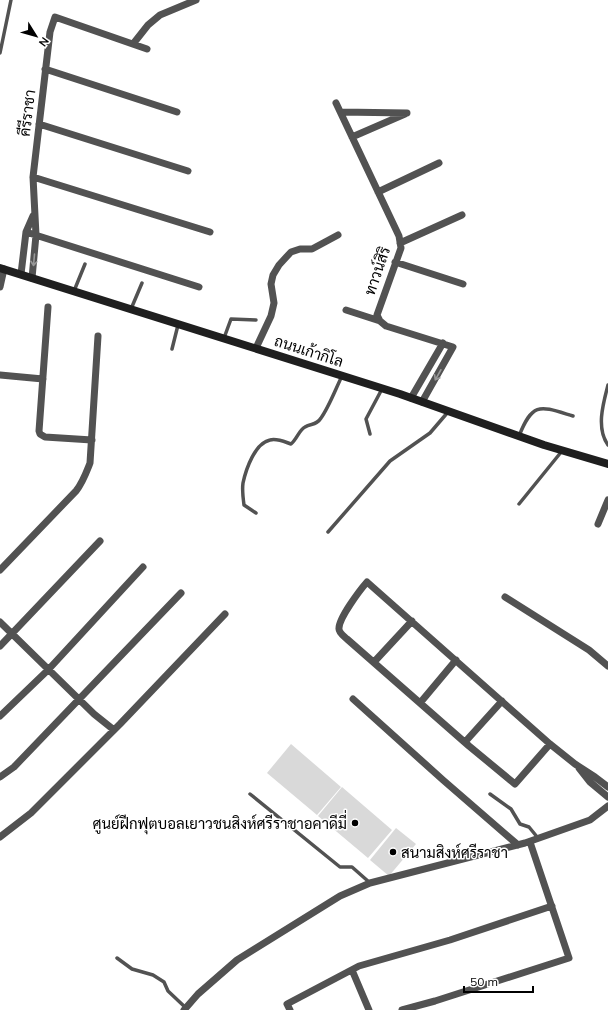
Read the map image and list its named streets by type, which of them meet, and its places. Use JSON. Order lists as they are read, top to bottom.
{
  "streets": {
    "main road": ["ถนนเก้ากิโล"],
    "street": ["คีรีราชา", "ทาวน์สิริ"]
  },
  "crossings": [
    ["คีรีราชา", "ถนนเก้ากิโล"]
  ],
  "places": ["ศูนย์ฝีกฟุตบอลเยาวชนสิงห์ศรีราชาอคาดีมี่", "สนามสิงห์ศรีราชา"],
  "scale_bar": "50 m",
  "north": "bottom right"
}
